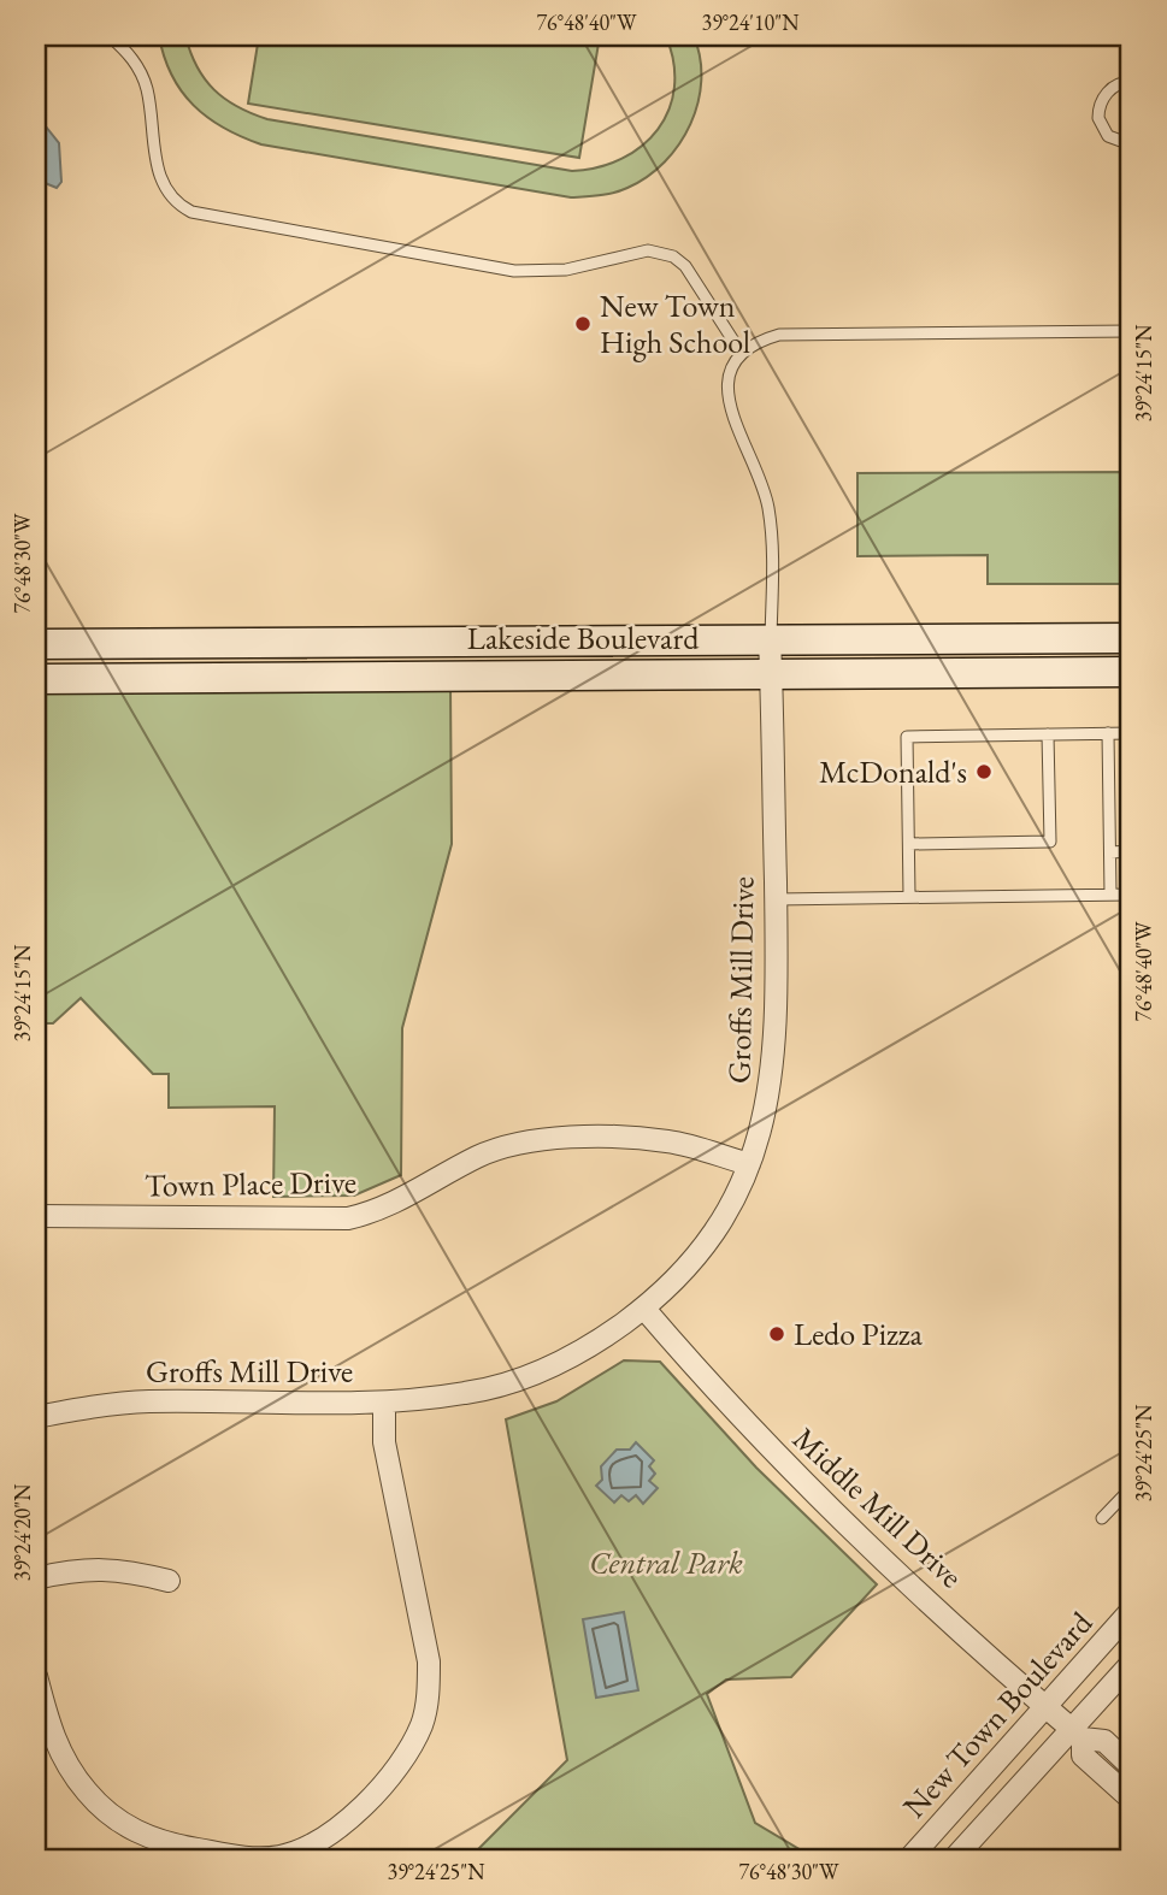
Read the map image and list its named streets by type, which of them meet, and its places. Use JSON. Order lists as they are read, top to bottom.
{
  "streets": {
    "main road": ["Lakeside Boulevard"],
    "street": [
      "Groffs Mill Drive",
      "Town Place Drive",
      "Middle Mill Drive",
      "New Town Boulevard"
    ]
  },
  "crossings": [
    ["Lakeside Boulevard", "Groffs Mill Drive"],
    ["Groffs Mill Drive", "Town Place Drive"],
    ["Groffs Mill Drive", "Middle Mill Drive"],
    ["Middle Mill Drive", "New Town Boulevard"]
  ],
  "parks": ["Central Park"],
  "places": ["New Town High School", "McDonald's", "Ledo Pizza"],
  "coordinates": [
    "76°48'40\"W",
    "39°24'10\"N",
    "39°24'15\"N",
    "76°48'30\"W",
    "39°24'25\"N",
    "39°24'20\"N"
  ]
}
